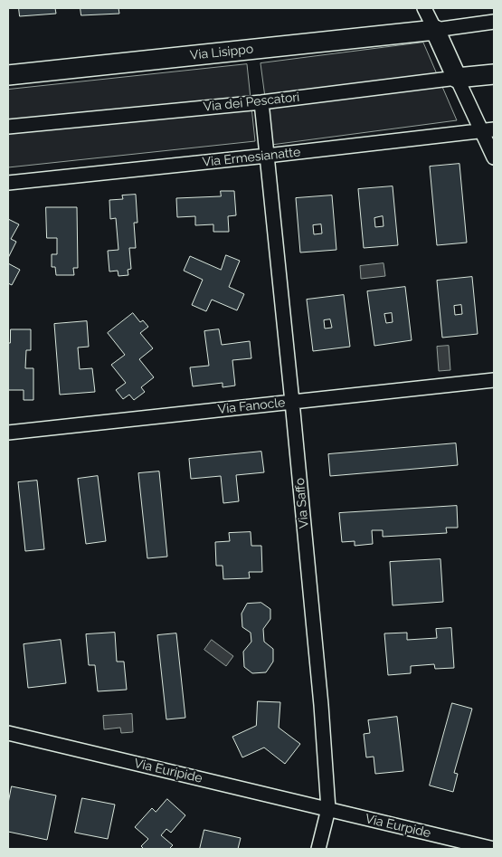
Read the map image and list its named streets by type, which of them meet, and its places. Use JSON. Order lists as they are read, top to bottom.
{
  "streets": {
    "street": [
      "Via Lisippo",
      "Via dei Pescatori",
      "Via Ermesianatte",
      "Via Fanocle",
      "Via Saffo",
      "Via Euripide",
      "Via Eurpide"
    ]
  },
  "crossings": [
    ["Via dei Pescatori", "Via Saffo"],
    ["Via Ermesianatte", "Via Saffo"],
    ["Via Fanocle", "Via Saffo"],
    ["Via Saffo", "Via Euripide"],
    ["Via Saffo", "Via Eurpide"],
    ["Via Euripide", "Via Eurpide"]
  ]
}
